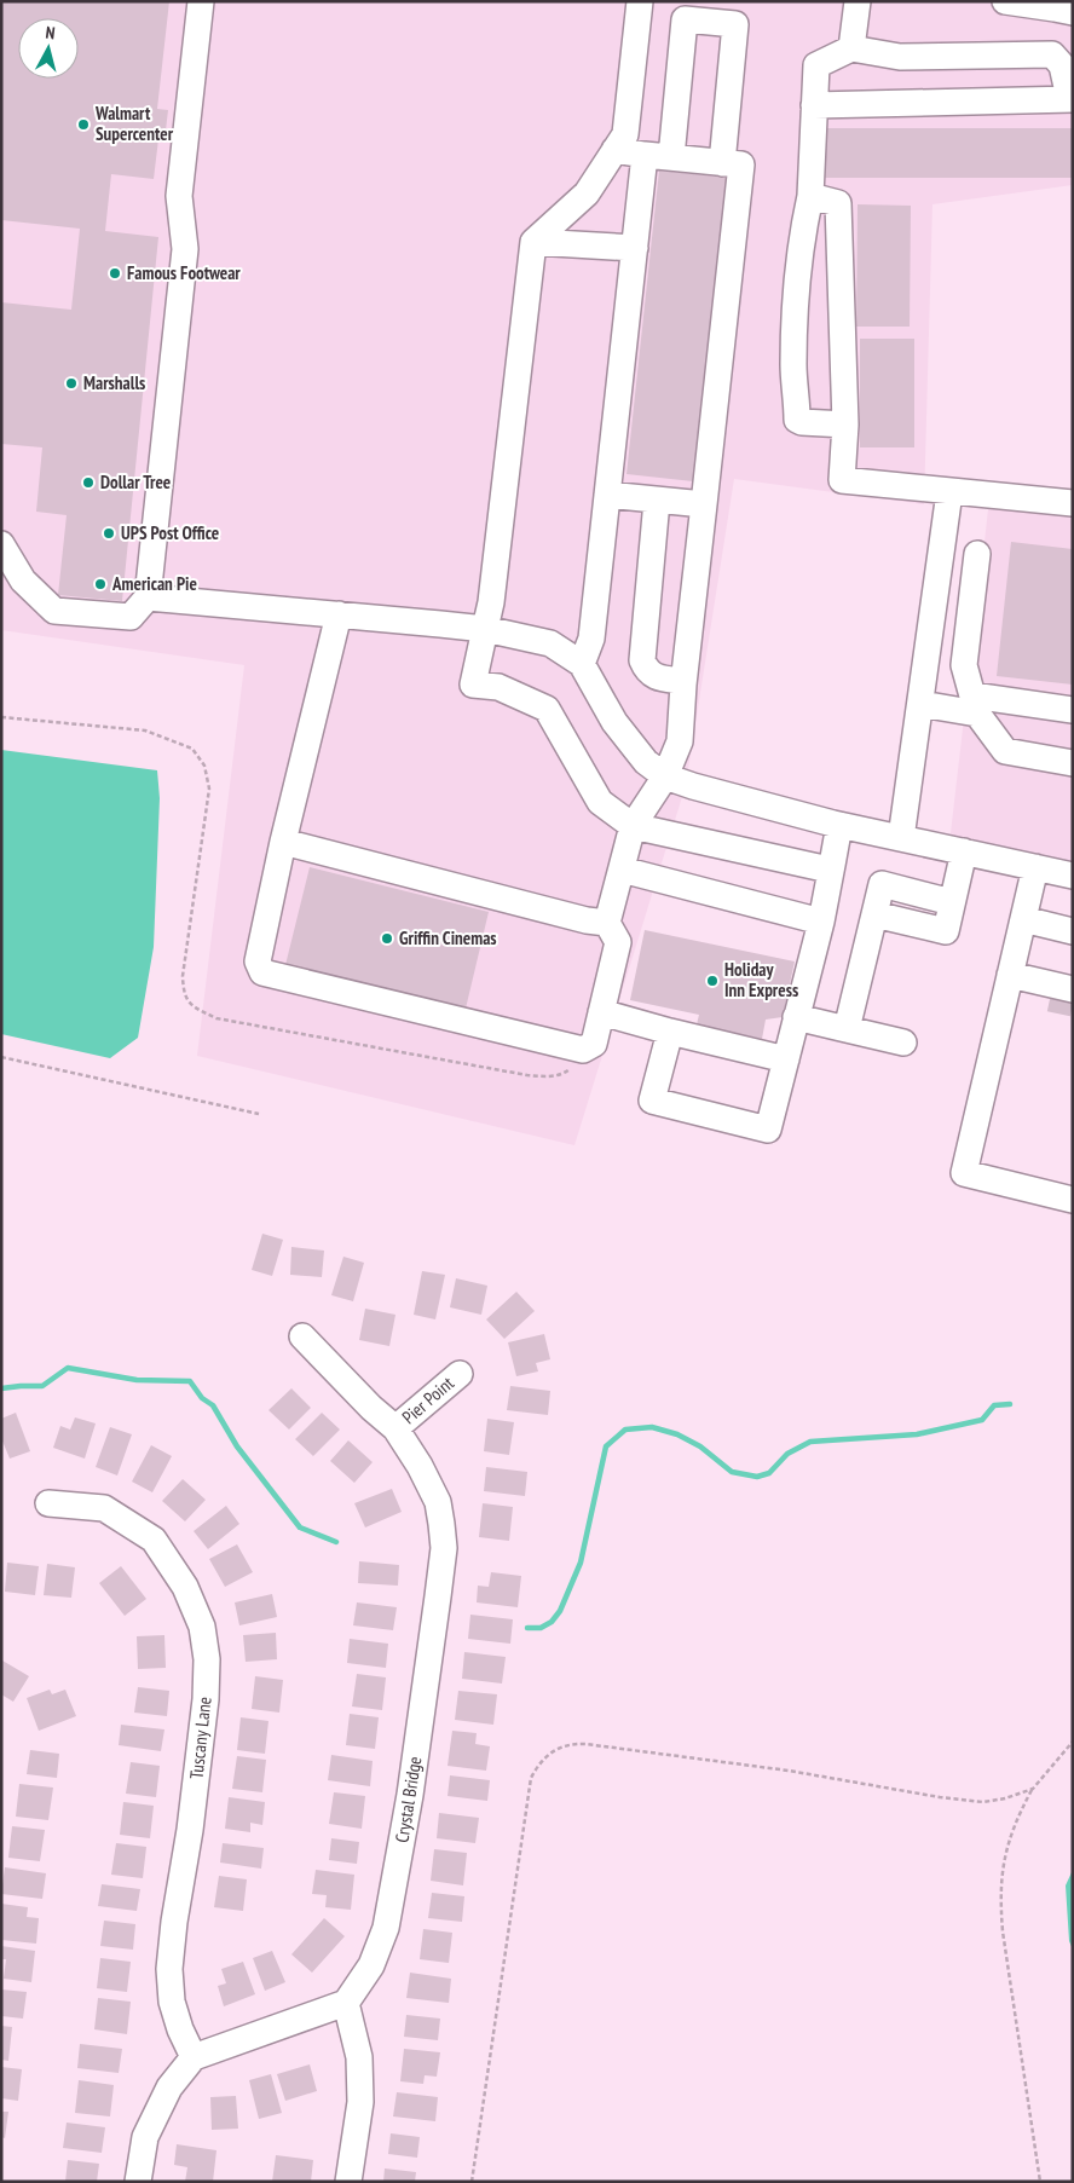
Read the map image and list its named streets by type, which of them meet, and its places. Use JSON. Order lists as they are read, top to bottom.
{
  "streets": {
    "street": ["Pier Point", "Tuscany Lane", "Crystal Bridge"]
  },
  "crossings": [
    ["Pier Point", "Crystal Bridge"]
  ],
  "places": [
    "Walmart Supercenter",
    "Famous Footwear",
    "Marshalls",
    "Dollar Tree",
    "UPS Post Office",
    "American Pie",
    "Griffin Cinemas",
    "Holiday Inn Express"
  ],
  "north": "top"
}
